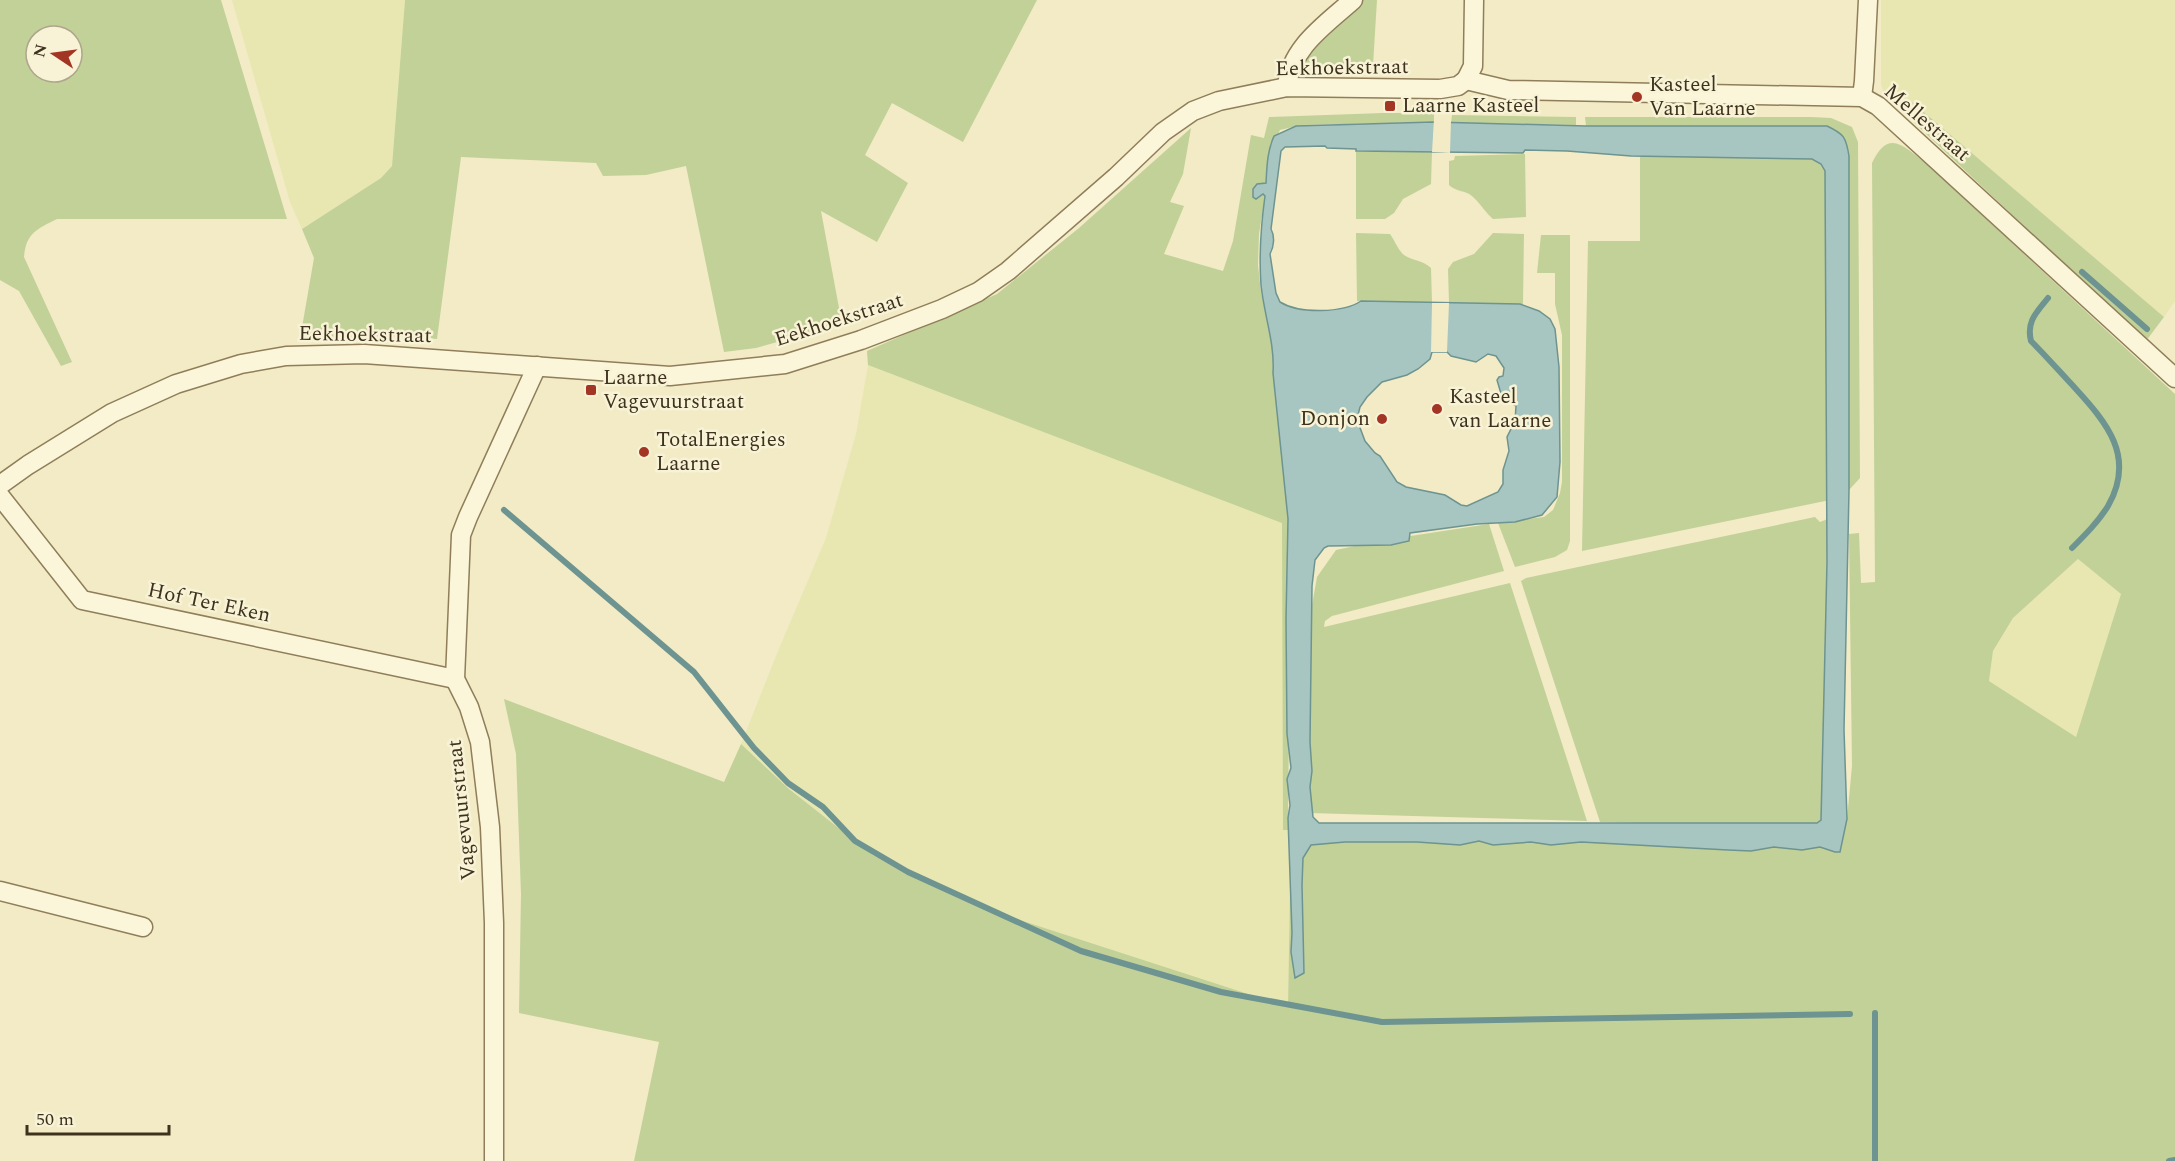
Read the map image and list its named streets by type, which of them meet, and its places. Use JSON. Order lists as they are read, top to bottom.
{
  "streets": {
    "street": [
      "Eekhoekstraat",
      "Mellestraat",
      "Hof Ter Eken",
      "Vagevuurstraat"
    ]
  },
  "crossings": [
    ["Eekhoekstraat", "Mellestraat"],
    ["Hof Ter Eken", "Vagevuurstraat"]
  ],
  "places": {
    "other": [
      "Kasteel Van Laarne",
      "Kasteel van Laarne",
      "Donjon",
      "TotalEnergies Laarne"
    ],
    "transit": ["Laarne Kasteel", "Laarne Vagevuurstraat"]
  },
  "scale_bar": "50 m",
  "north": "left"
}
